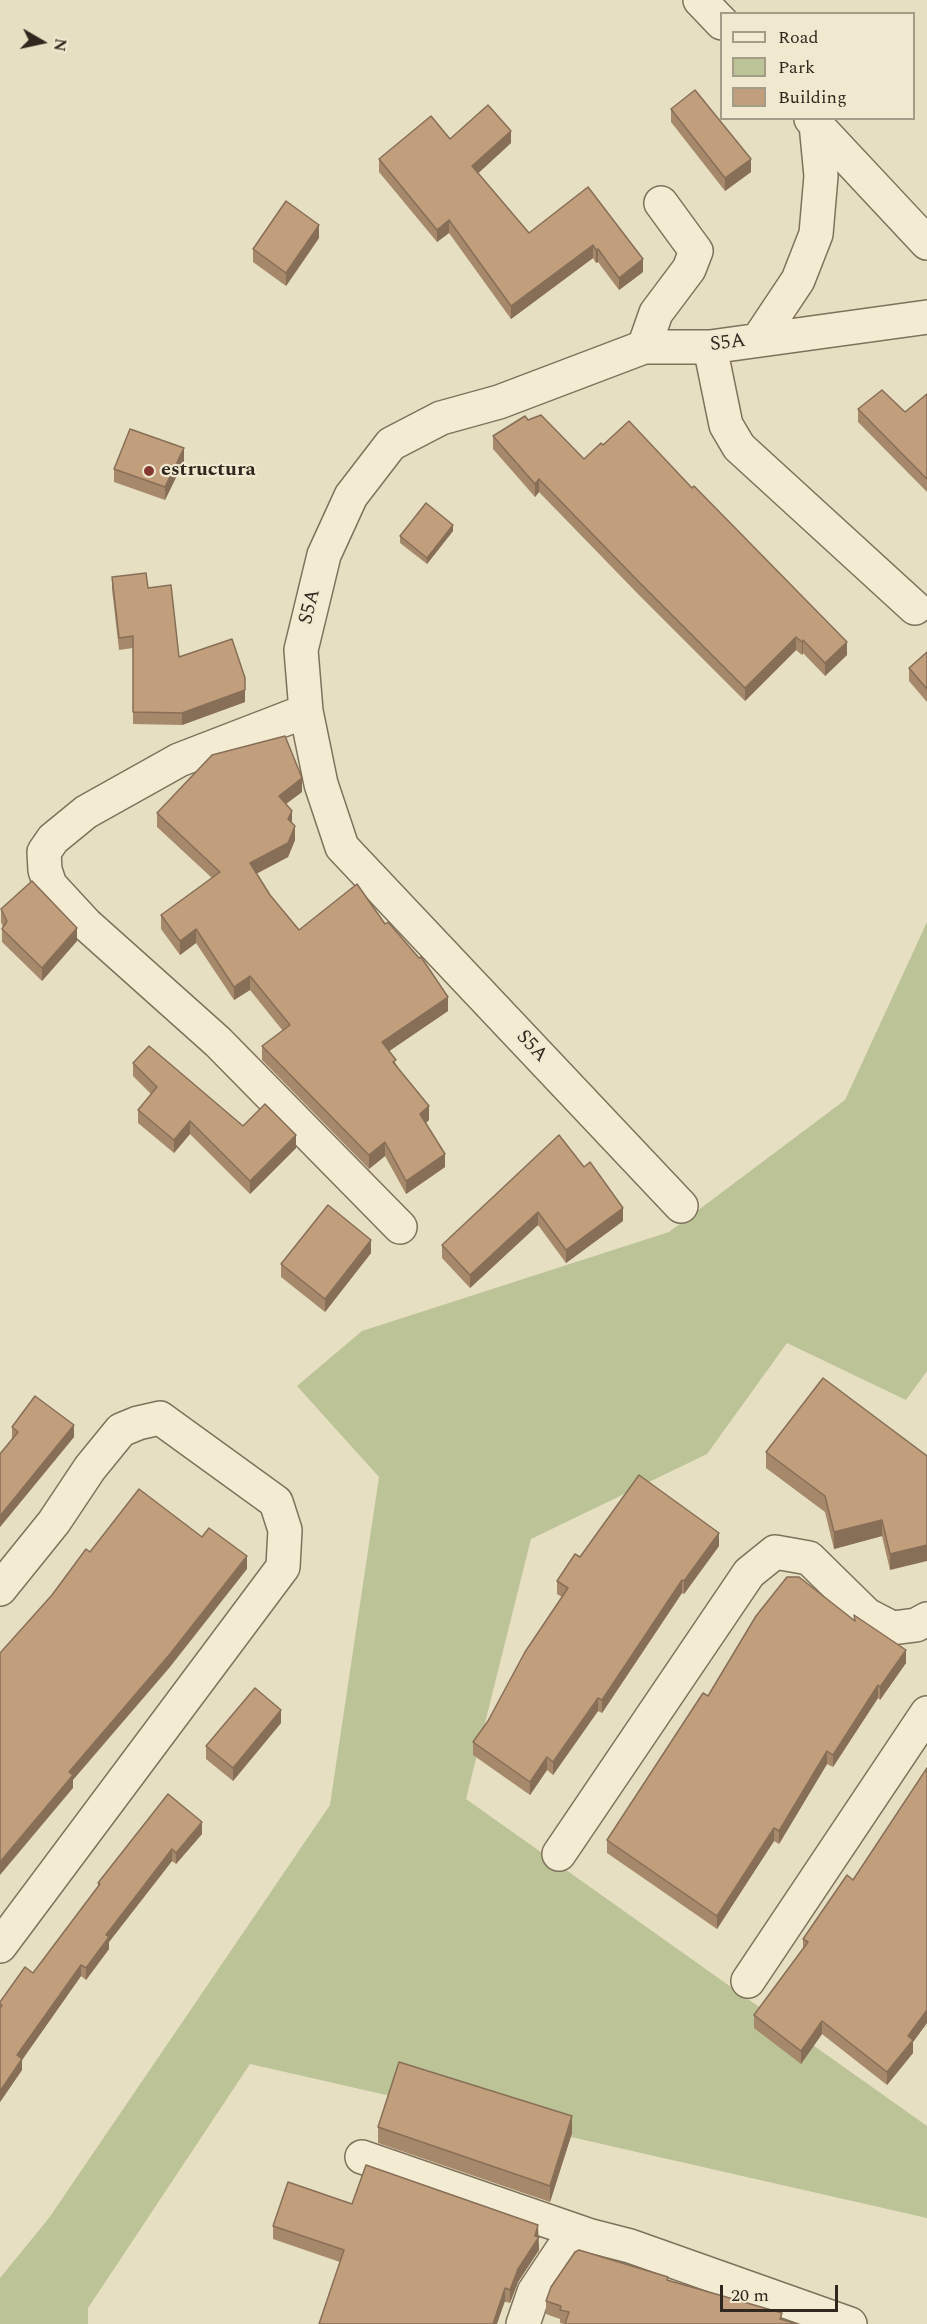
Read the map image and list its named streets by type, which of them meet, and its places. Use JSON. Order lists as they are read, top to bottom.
{
  "streets": {
    "street": ["S5A"]
  },
  "places": ["estructura"],
  "legend": ["Road", "Park", "Building"],
  "scale_bar": "20 m",
  "north": "right"
}
